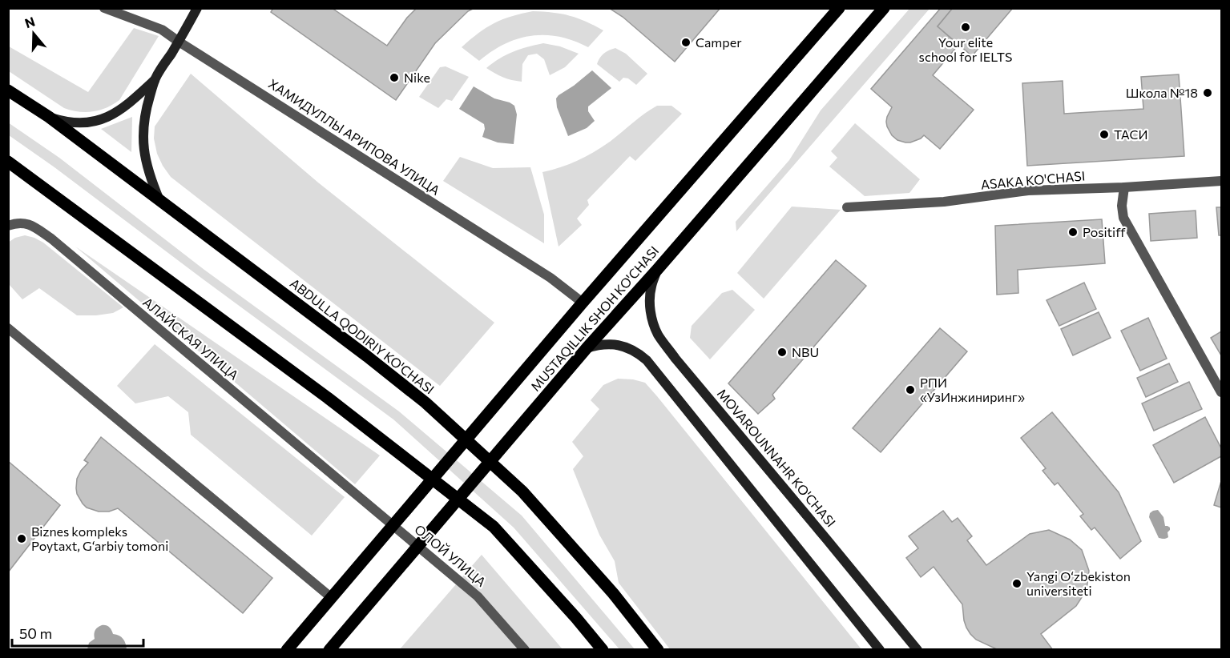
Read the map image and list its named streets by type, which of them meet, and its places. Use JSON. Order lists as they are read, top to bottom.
{
  "streets": {
    "main road": ["MUSTAQILLIK SHOH KO'CHASI", "ABDULLA QODIRIY KO'CHASI"],
    "street": [
      "ХАМИДУЛЛЫ АРИПОВА УЛИЦА",
      "ASAKA KO'CHASI",
      "АЛАЙСКАЯ УЛИЦА",
      "MOVAROUNNAHR KO'CHASI",
      "ОЛОЙ УЛИЦА"
    ]
  },
  "crossings": [
    ["ХАМИДУЛЛЫ АРИПОВА УЛИЦА", "MUSTAQILLIK SHOH KO'CHASI"],
    ["MUSTAQILLIK SHOH KO'CHASI", "MOVAROUNNAHR KO'CHASI"],
    ["АЛАЙСКАЯ УЛИЦА", "ОЛОЙ УЛИЦА"]
  ],
  "places": [
    "Your elite school for IELTS",
    "Camper",
    "Nike",
    "Школа №18",
    "ТАСИ",
    "Positiff",
    "NBU",
    "РПИ «УзИнжиниринг»",
    "Biznes kompleks Poytaxt, G‘arbiy tomoni",
    "Yangi Oʻzbekiston universiteti"
  ],
  "scale_bar": "50 m",
  "north": "top"
}
